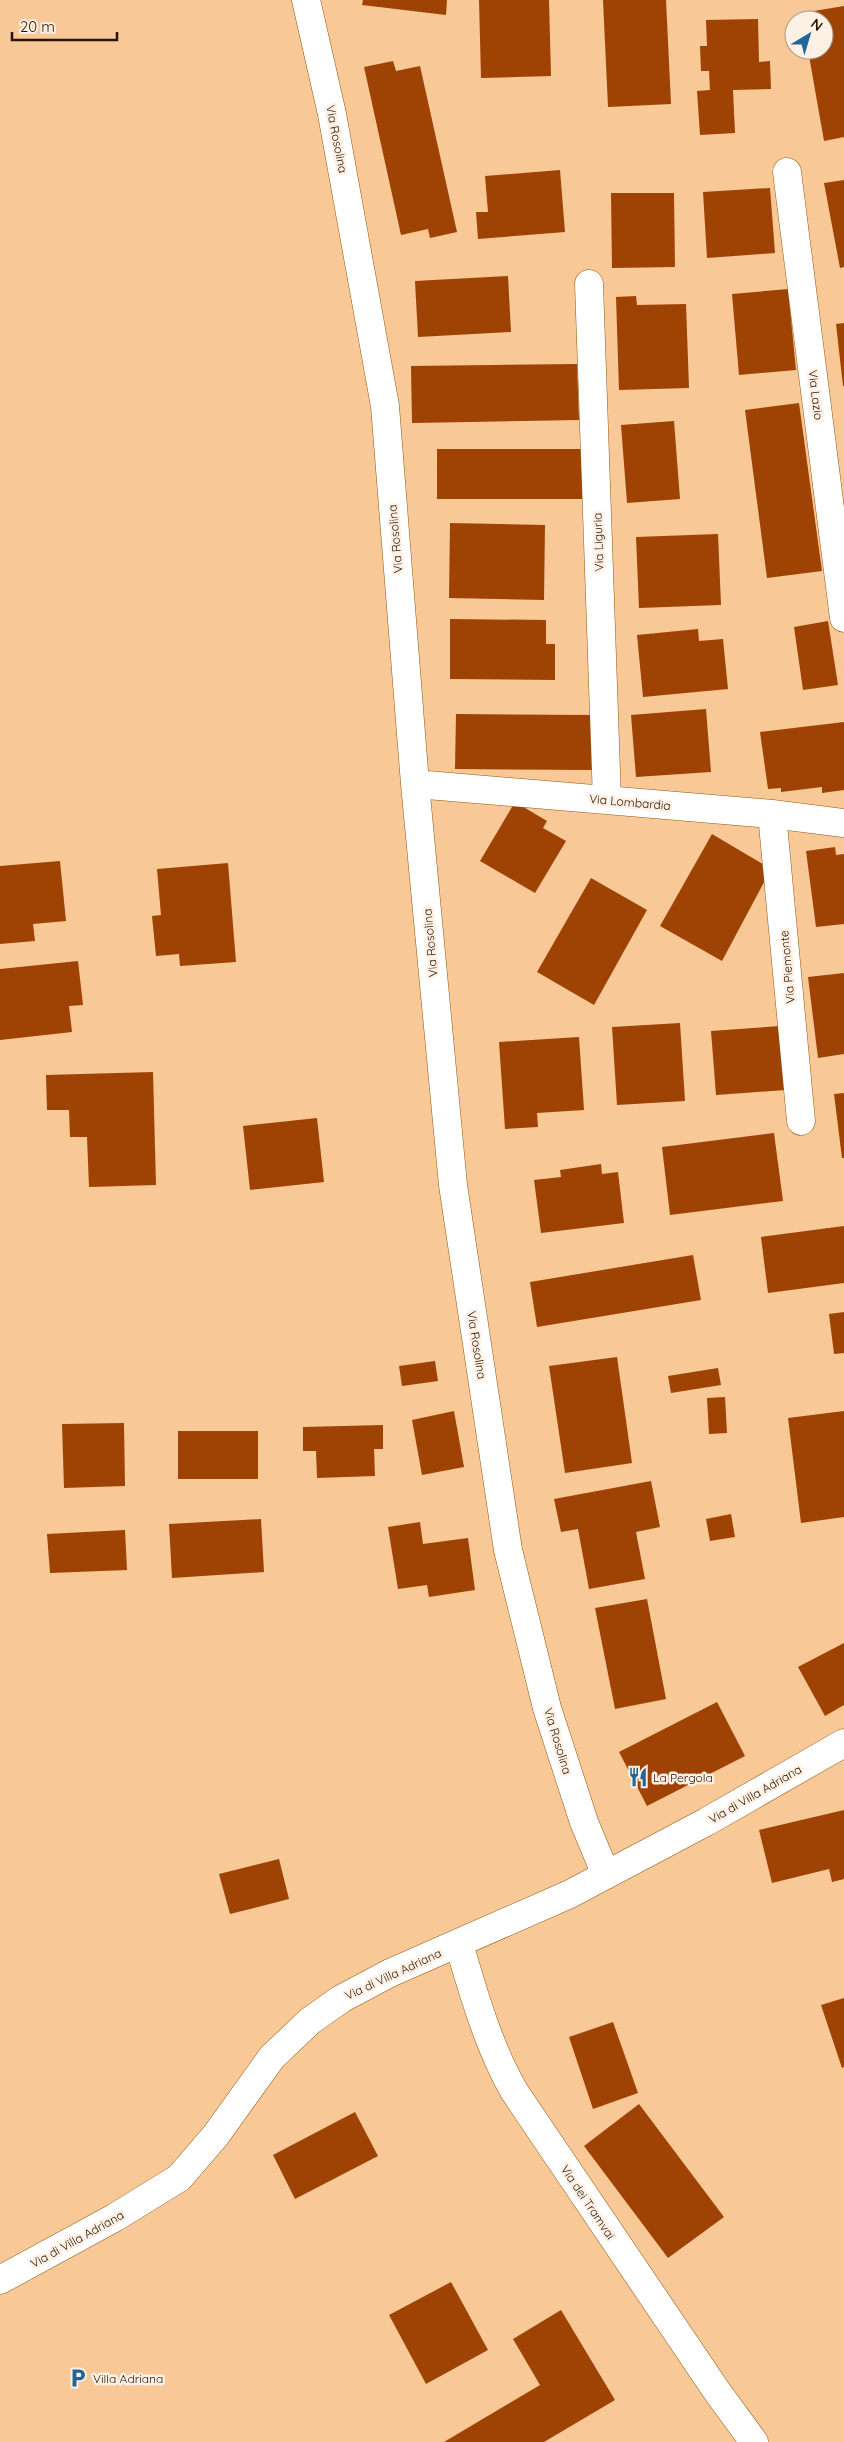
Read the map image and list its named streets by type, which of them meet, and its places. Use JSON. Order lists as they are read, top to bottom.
{
  "streets": {
    "street": [
      "Via Rosolina",
      "Via Lazio",
      "Via Liguria",
      "Via Lombardia",
      "Via Piemonte",
      "Via di Villa Adriana",
      "Via dei Tramvai"
    ]
  },
  "crossings": [
    ["Via Rosolina", "Via Lombardia"],
    ["Via Rosolina", "Via di Villa Adriana"],
    ["Via Liguria", "Via Lombardia"],
    ["Via Lombardia", "Via Piemonte"],
    ["Via di Villa Adriana", "Via dei Tramvai"]
  ],
  "places": {
    "restaurant": ["La Pergola"],
    "parking": ["Villa Adriana"]
  },
  "scale_bar": "20 m",
  "north": "top right"
}
